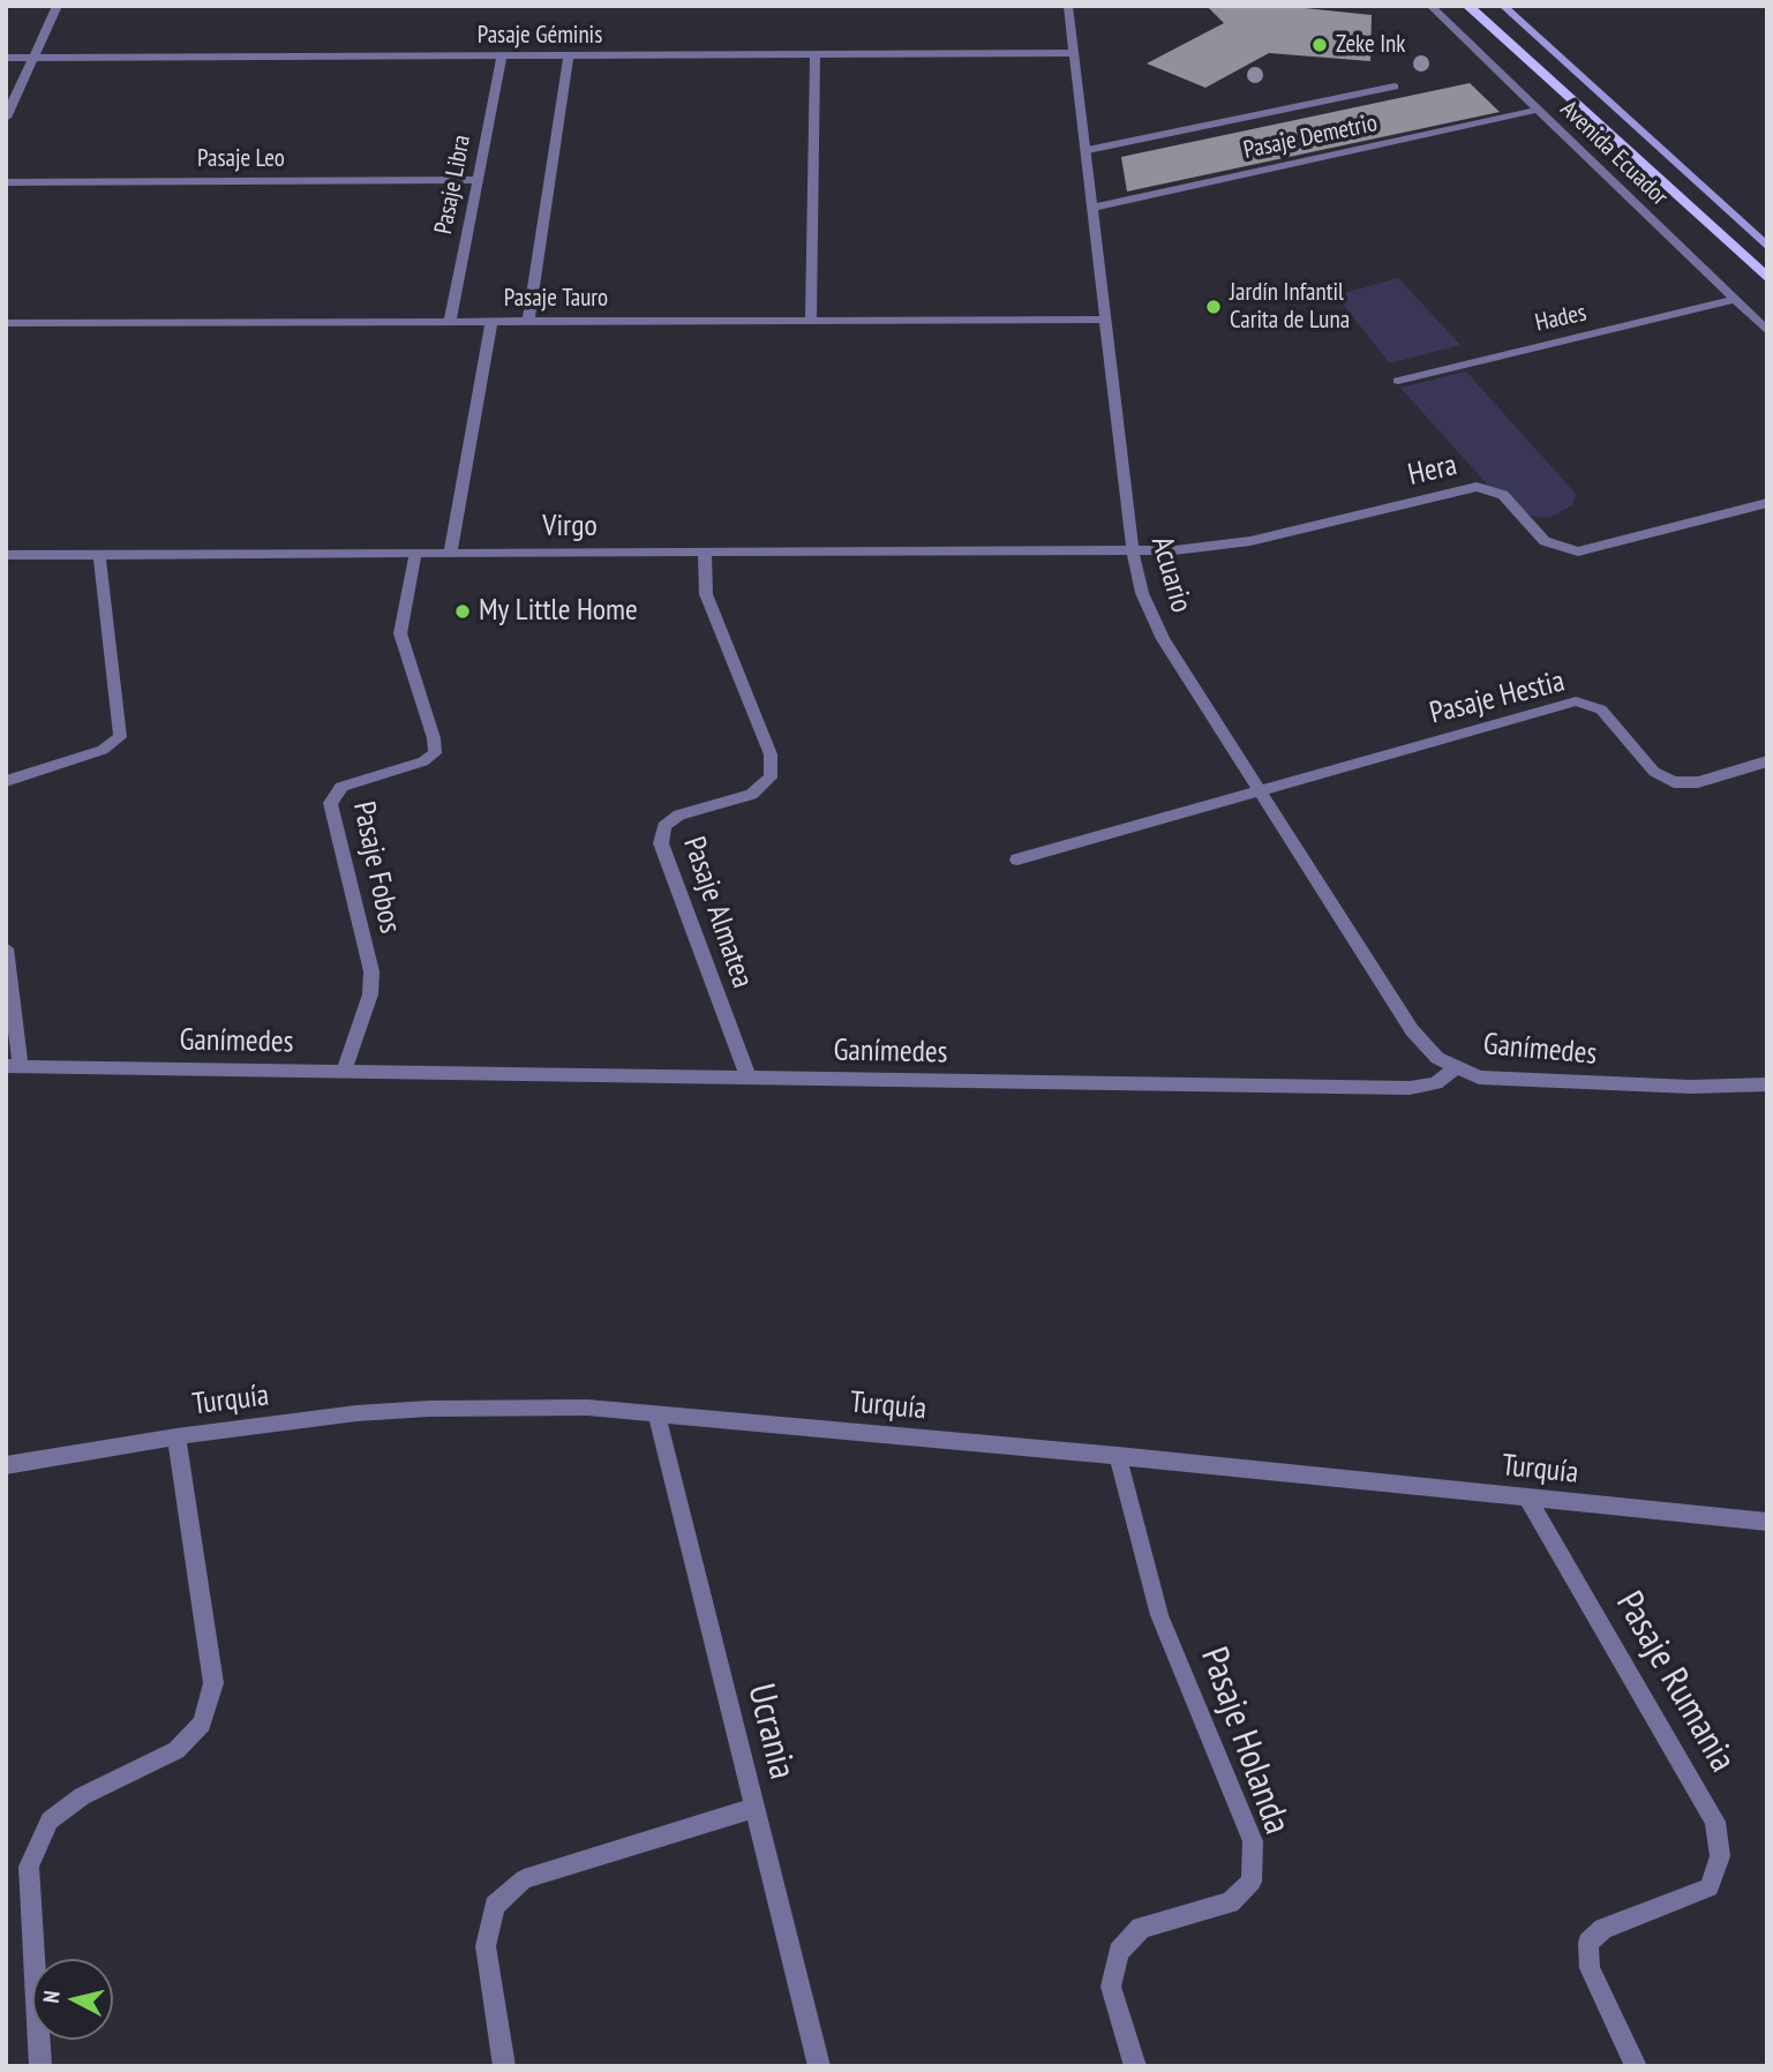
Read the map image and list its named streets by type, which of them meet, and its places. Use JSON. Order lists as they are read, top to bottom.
{
  "streets": {
    "main road": ["Avenida Ecuador"],
    "street": [
      "Pasaje Géminis",
      "Pasaje Demetrio",
      "Pasaje Leo",
      "Pasaje Libra",
      "Pasaje Tauro",
      "Hades",
      "Hera",
      "Virgo",
      "Acuario",
      "Pasaje Hestia",
      "Pasaje Fobos",
      "Pasaje Almatea",
      "Ganímedes",
      "Turquía",
      "Pasaje Rumania",
      "Ucrania",
      "Pasaje Holanda"
    ]
  },
  "crossings": [
    ["Pasaje Géminis", "Pasaje Libra"],
    ["Pasaje Géminis", "Acuario"],
    ["Pasaje Demetrio", "Avenida Ecuador"],
    ["Pasaje Demetrio", "Acuario"],
    ["Avenida Ecuador", "Hades"],
    ["Pasaje Leo", "Pasaje Libra"],
    ["Pasaje Libra", "Pasaje Tauro"],
    ["Pasaje Tauro", "Acuario"],
    ["Hera", "Virgo"],
    ["Hera", "Acuario"],
    ["Virgo", "Acuario"],
    ["Virgo", "Pasaje Fobos"],
    ["Virgo", "Pasaje Almatea"],
    ["Acuario", "Pasaje Hestia"],
    ["Acuario", "Ganímedes"],
    ["Pasaje Fobos", "Ganímedes"],
    ["Pasaje Almatea", "Ganímedes"],
    ["Turquía", "Pasaje Rumania"],
    ["Turquía", "Ucrania"],
    ["Turquía", "Pasaje Holanda"]
  ],
  "places": ["Zeke Ink", "Jardín Infantil Carita de Luna", "My Little Home"],
  "north": "left"
}
